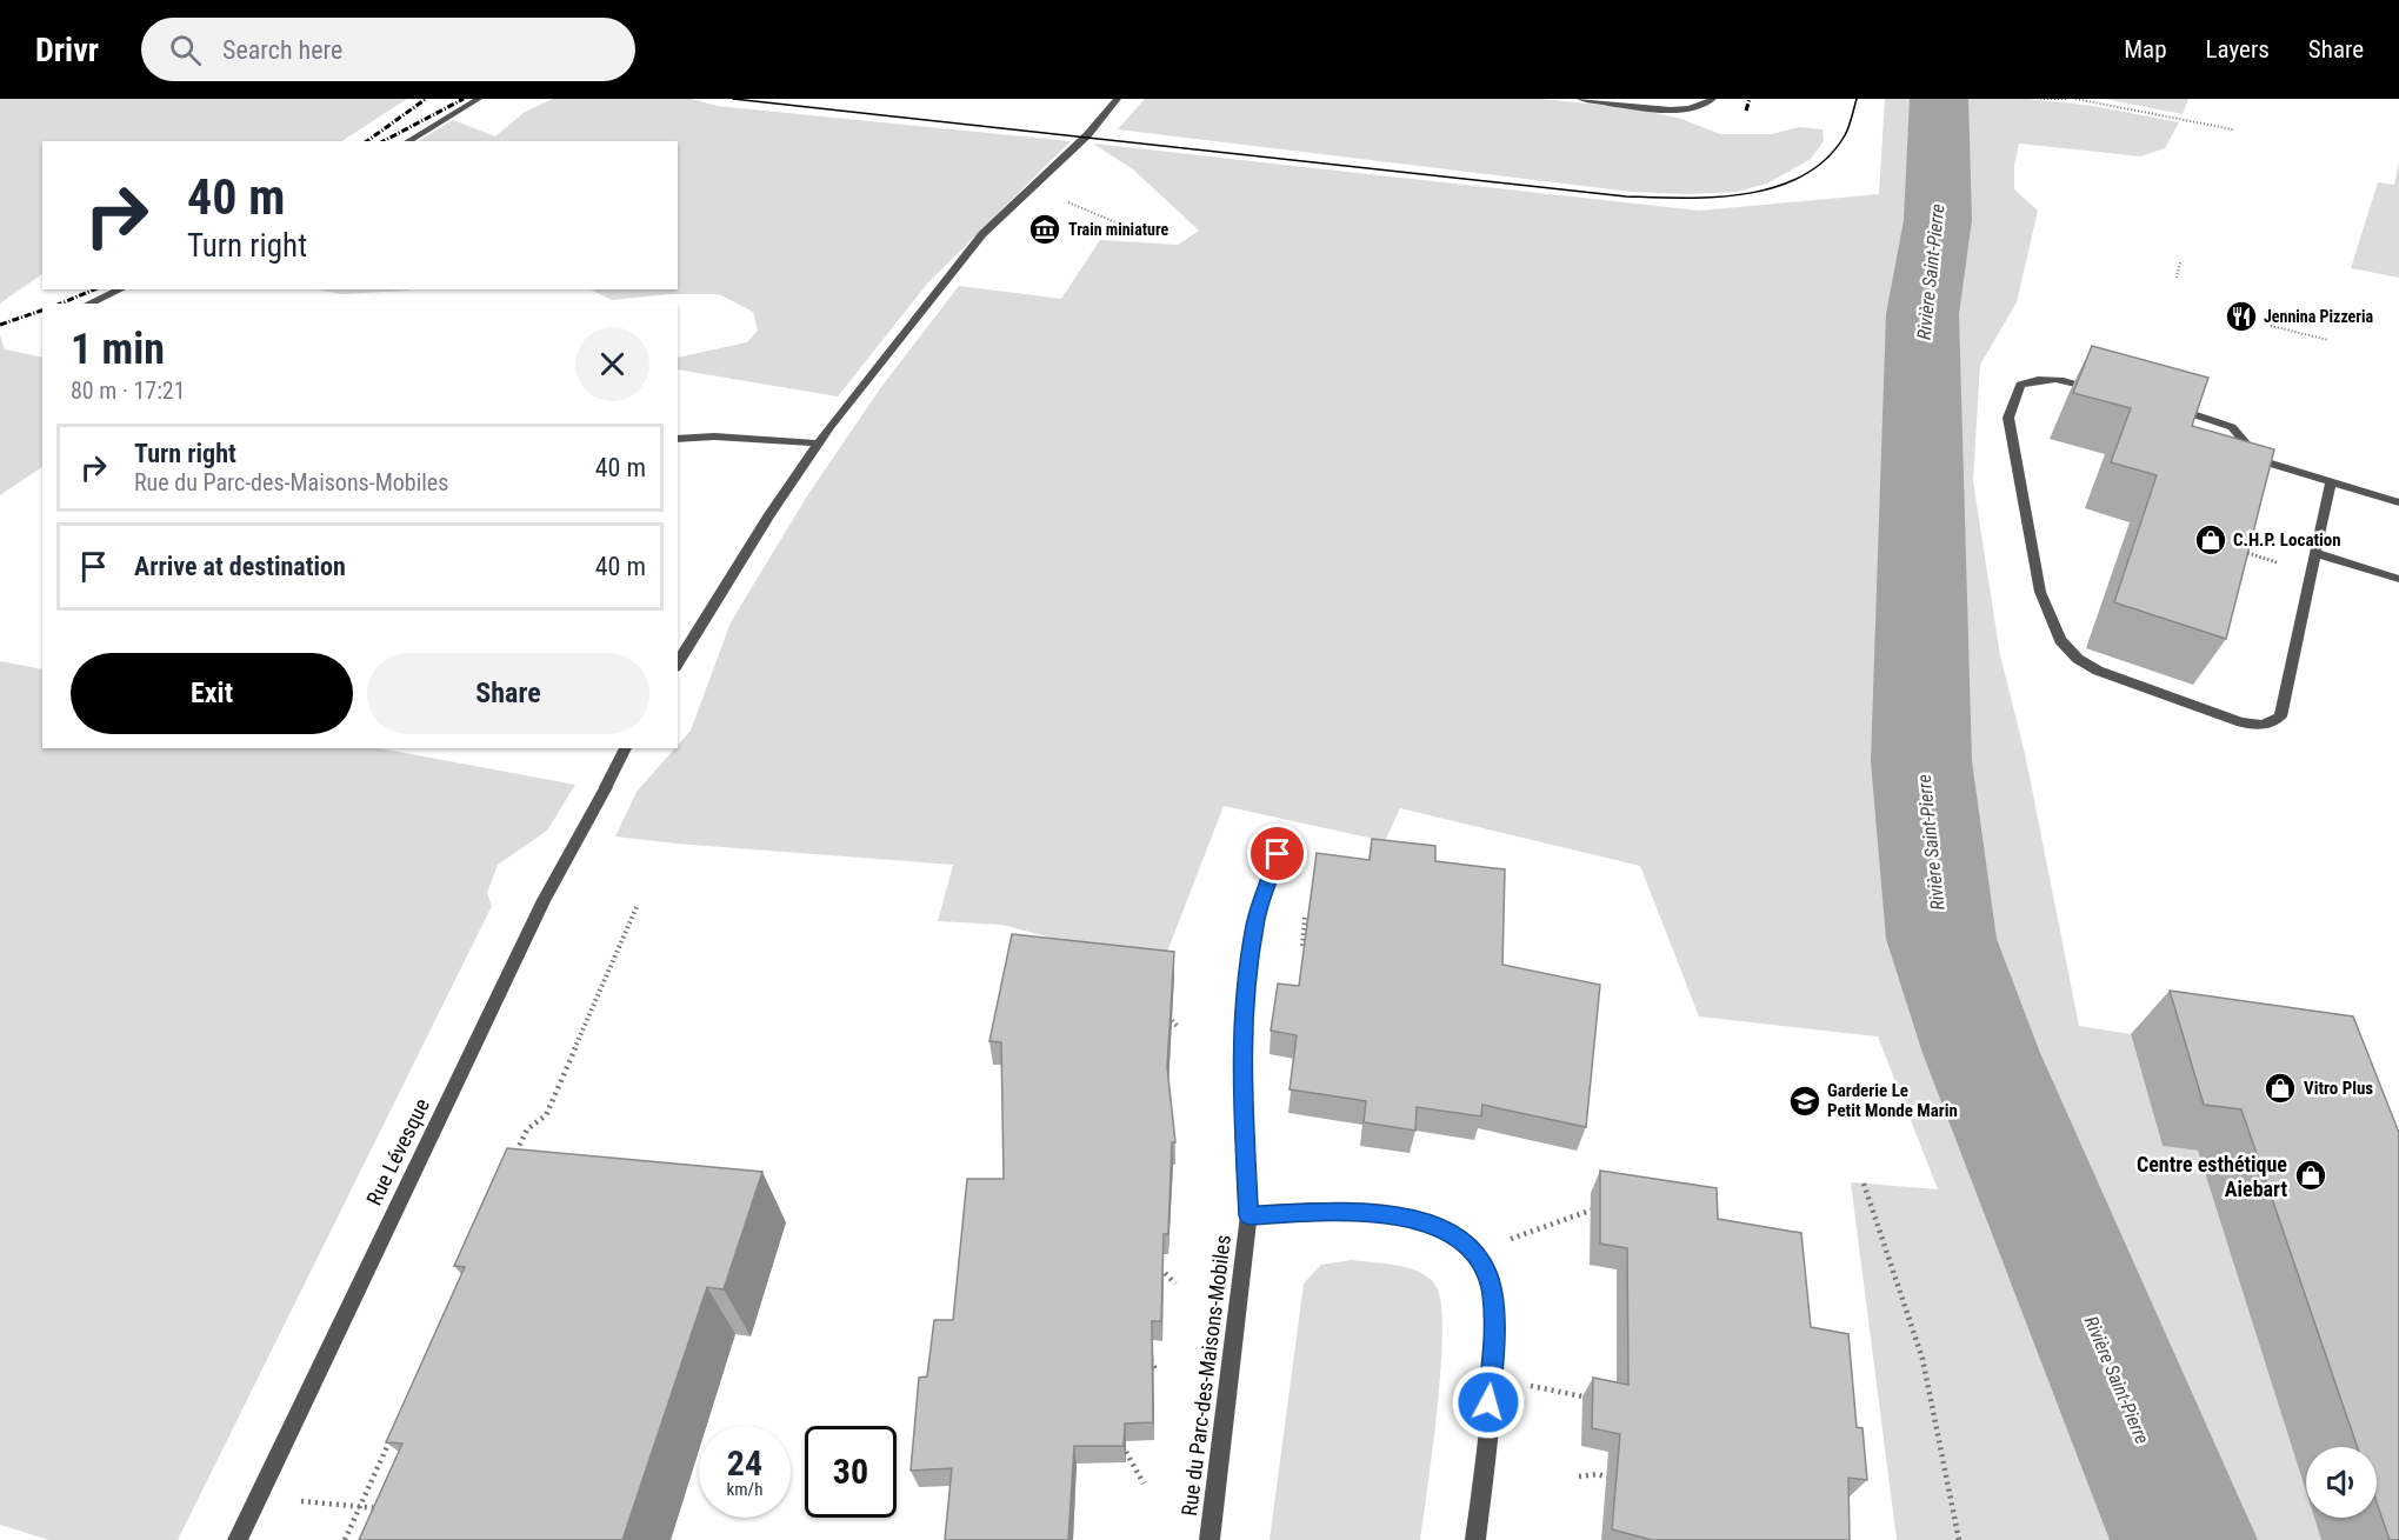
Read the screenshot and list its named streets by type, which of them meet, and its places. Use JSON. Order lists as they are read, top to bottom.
{
  "streets": {
    "street": ["Rue Lévesque", "Rue du Parc-des-Maisons-Mobiles"]
  },
  "water": ["Rivière Saint-Pierre"],
  "places": {
    "museum": ["Train miniature"],
    "restaurant": ["Jennina Pizzeria"],
    "shop": ["C.H.P. Location", "Vitro Plus", "Centre esthétique Aiebart"],
    "school or university": ["Garderie Le Petit Monde Marin"]
  },
  "page": {
    "header": "Drivr",
    "search": "Search here",
    "nav": ["Map", "Layers", "Share"],
    "turn": ["40 m", "Turn right"],
    "heading": ["1 min", "80 m · 17:21"],
    "list": [
      {
        "name": "Turn right",
        "note": "Rue du Parc-des-Maisons-Mobiles",
        "value": "40 m"
      },
      {
        "name": "Arrive at destination",
        "value": "40 m"
      }
    ],
    "buttons": ["Exit", "Share"],
    "speed": "24 km/h",
    "limit": "30"
  }
}
